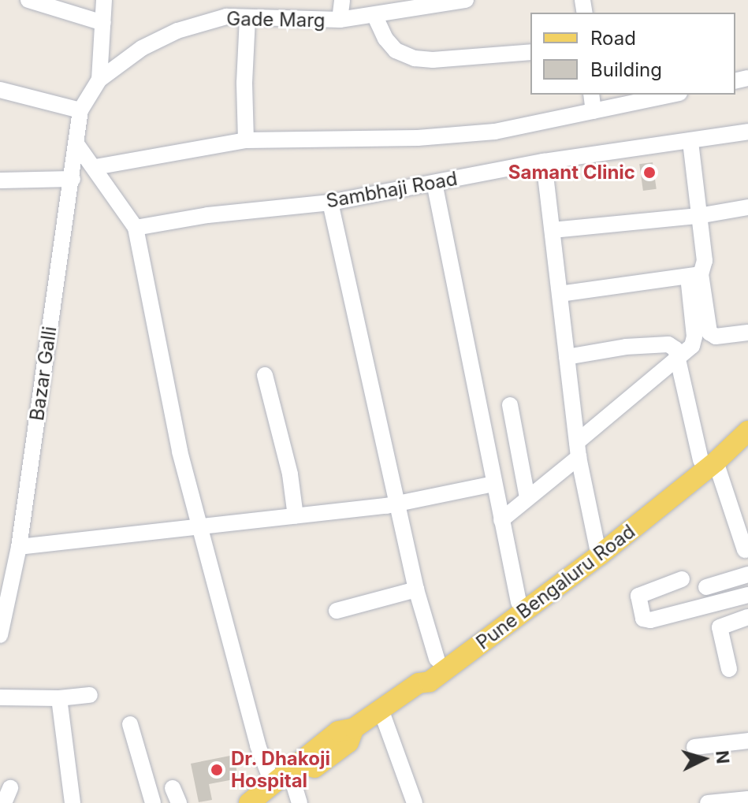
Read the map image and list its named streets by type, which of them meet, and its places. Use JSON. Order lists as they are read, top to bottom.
{
  "streets": {
    "main road": ["Pune Bengaluru Road"],
    "street": ["Gade Marg", "Sambhaji Road", "Bazar Galli"]
  },
  "crossings": [
    ["Gade Marg", "Bazar Galli"]
  ],
  "places": ["Samant Clinic", "Dr. Dhakoji Hospital"],
  "legend": ["Road", "Building"],
  "north": "right"
}
